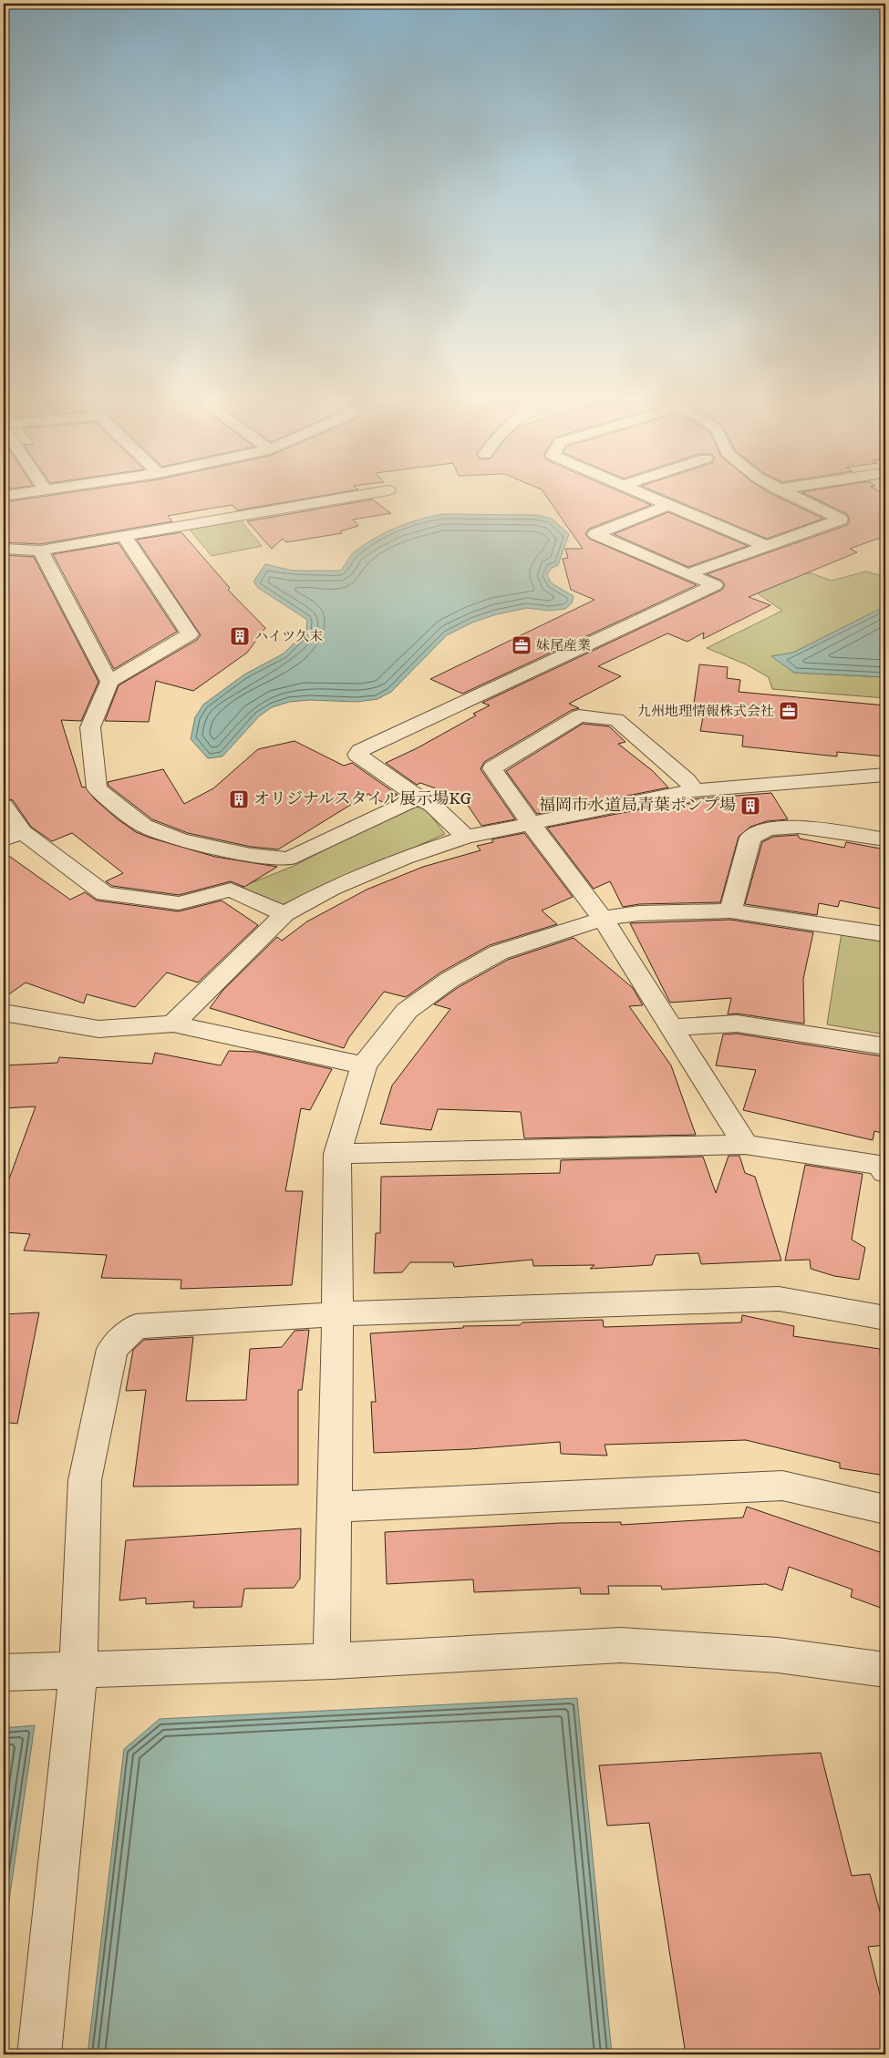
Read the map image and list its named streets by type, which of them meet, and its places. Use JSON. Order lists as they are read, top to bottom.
{
  "places": {
    "building": ["ハイツ久末", "オリジナルスタイル展示場KG", "福岡市水道局青葉ポンプ場"],
    "office": ["妹尾産業", "九州地理情報株式会社"]
  }
}
